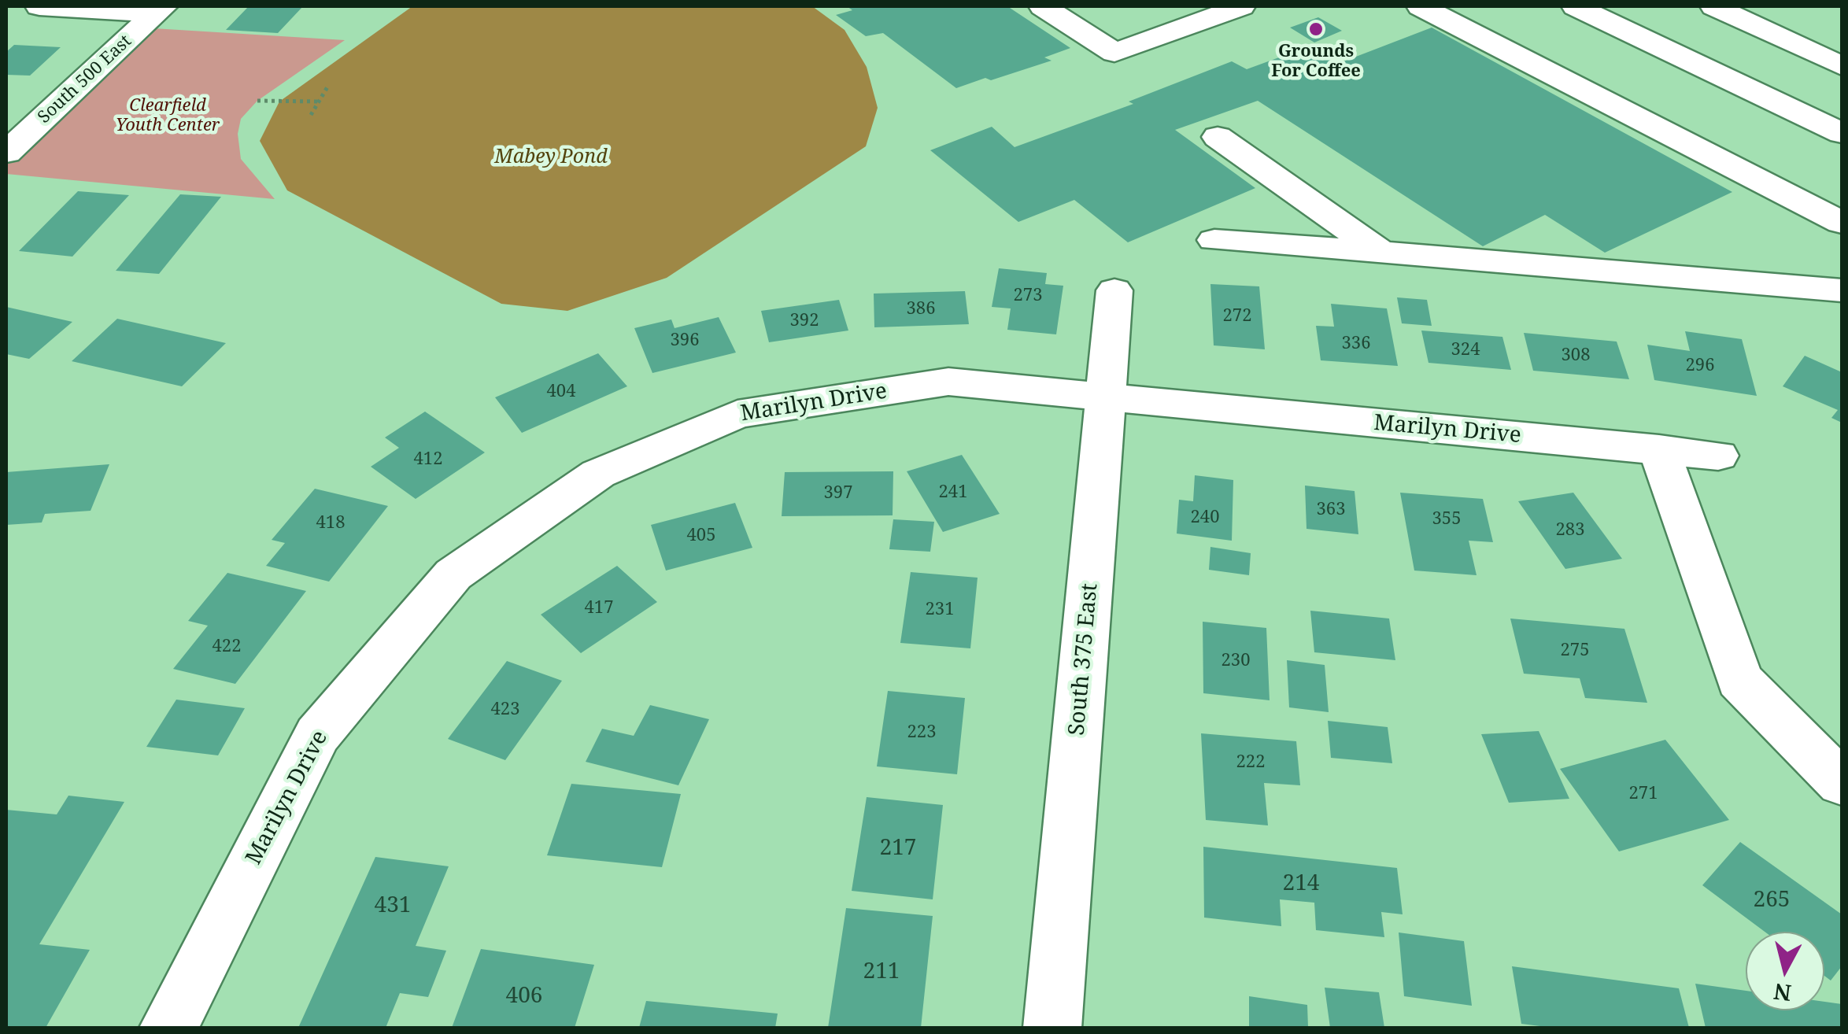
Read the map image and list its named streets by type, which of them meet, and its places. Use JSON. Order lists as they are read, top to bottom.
{
  "streets": {
    "street": ["South 500 East", "Marilyn Drive", "South 375 East"]
  },
  "crossings": [
    ["Marilyn Drive", "South 375 East"]
  ],
  "water": ["Mabey Pond"],
  "parks": ["Clearfield Youth Center"],
  "places": ["Grounds For Coffee"],
  "house_numbers": [
    "273",
    "386",
    "272",
    "392",
    "396",
    "336",
    "324",
    "308",
    "296",
    "404",
    "412",
    "241",
    "397",
    "363",
    "240",
    "355",
    "418",
    "283",
    "405",
    "417",
    "231",
    "422",
    "275",
    "230",
    "423",
    "223",
    "222",
    "271",
    "217",
    "214",
    "265",
    "431",
    "211",
    "406"
  ],
  "north": "bottom"
}
